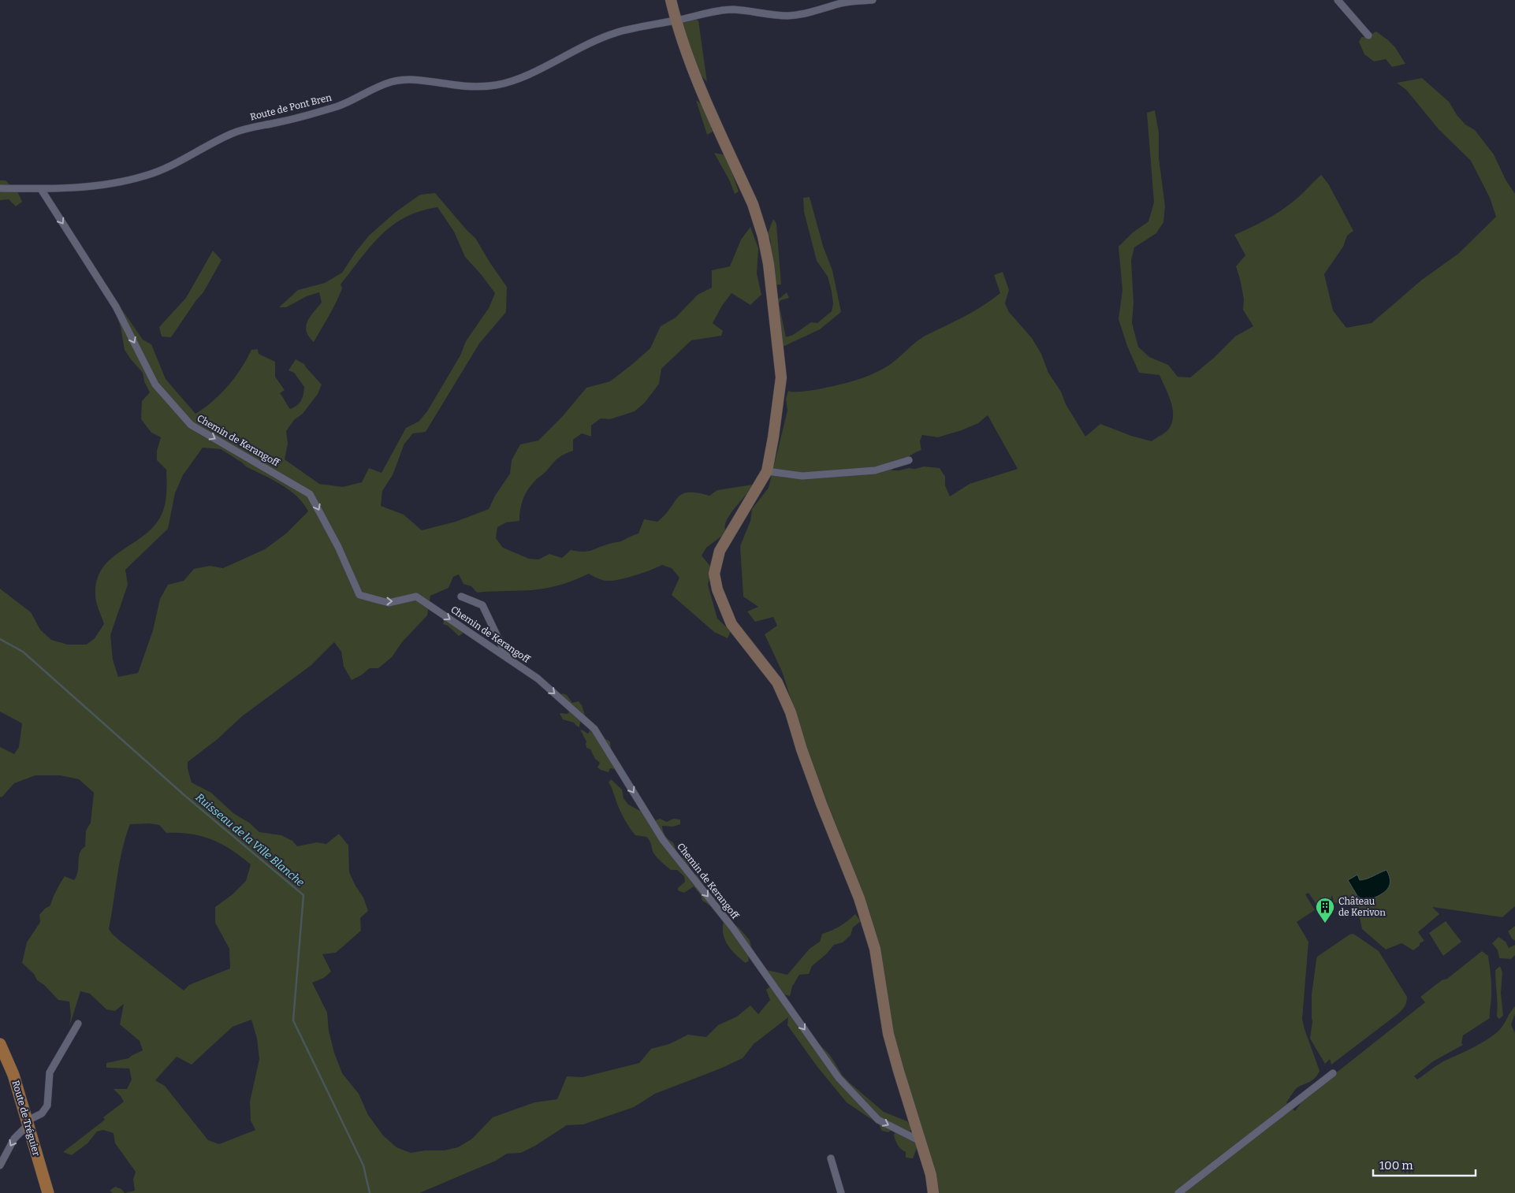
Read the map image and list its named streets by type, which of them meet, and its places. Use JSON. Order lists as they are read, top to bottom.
{
  "streets": {
    "main road": ["Route de Tréguier"],
    "street": ["Route de Pont Bren", "Chemin de Kerangoff"]
  },
  "crossings": [
    ["Route de Pont Bren", "Chemin de Kerangoff"]
  ],
  "one_way": ["Chemin de Kerangoff"],
  "water": ["Ruisseau de la Ville Blanche"],
  "places": {
    "building": ["Château de Kerivon"]
  },
  "scale_bar": "100 m"
}
